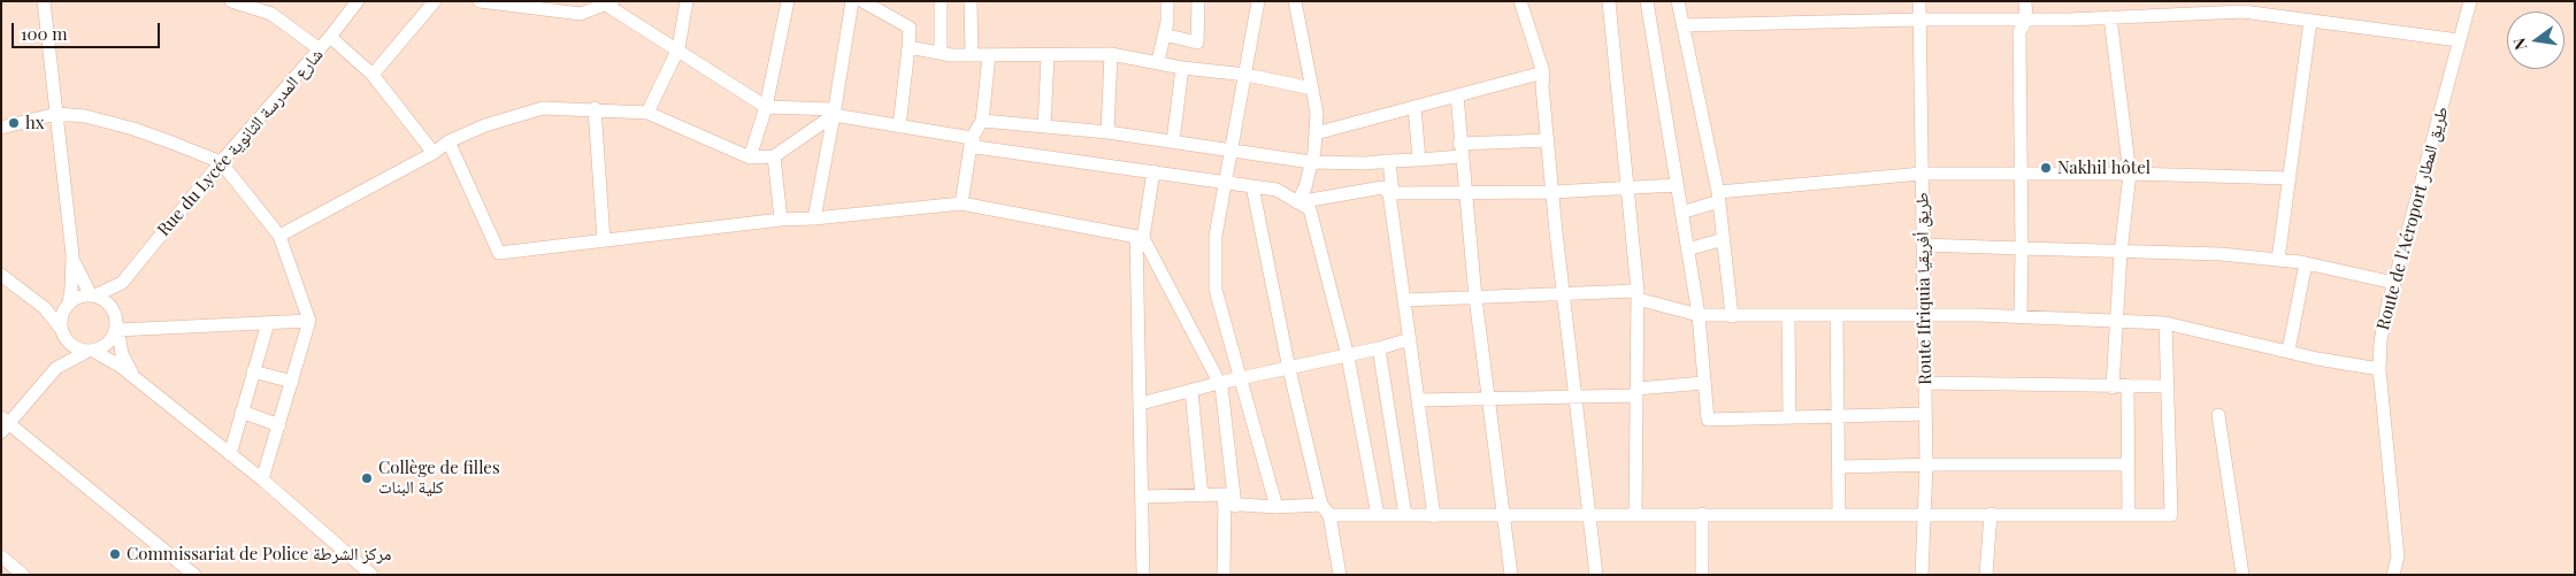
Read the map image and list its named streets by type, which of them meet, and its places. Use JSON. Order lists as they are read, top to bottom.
{
  "streets": {
    "street": ["Rue du Lycée شارع المدرسة الثانوية", "Route de l'Aéroport طريق المطار", "Route Ifriquia طريق أفريقيا"]
  },
  "places": [
    "hx",
    "Nakhil hôtel",
    "Collège de filles كلية البنات",
    "Commissariat de Police مركز الشرطة"
  ],
  "scale_bar": "100 m",
  "north": "left"
}
